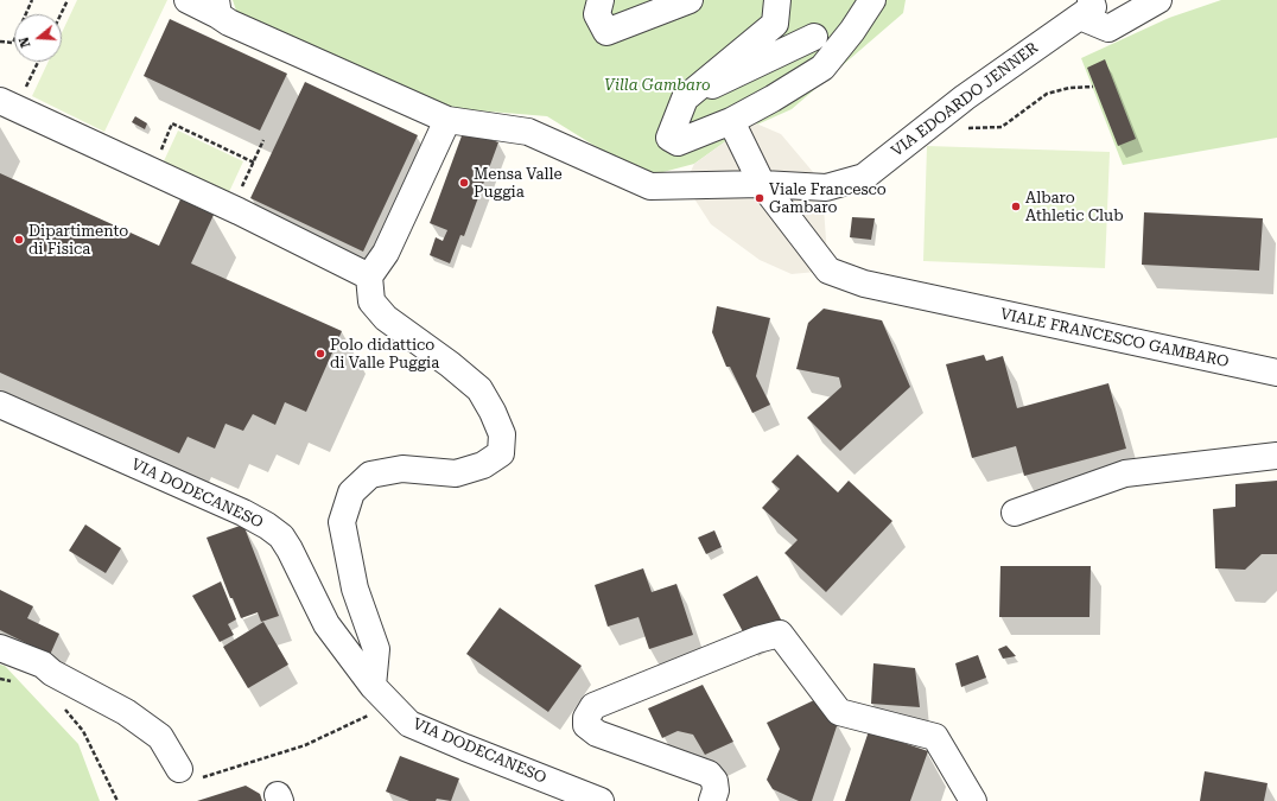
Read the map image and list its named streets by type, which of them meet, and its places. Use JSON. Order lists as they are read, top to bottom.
{
  "streets": {
    "street": ["VIA EDOARDO JENNER", "VIALE FRANCESCO GAMBARO", "VIA DODECANESO"]
  },
  "crossings": [
    ["VIA EDOARDO JENNER", "VIALE FRANCESCO GAMBARO"]
  ],
  "parks": ["Villa Gambaro"],
  "places": [
    "Mensa Valle Puggia",
    "Viale Francesco Gambaro",
    "Albaro Athletic Club",
    "Dipartimento di Fisica",
    "Polo didattico di Valle Puggia"
  ],
  "north": "left"
}
